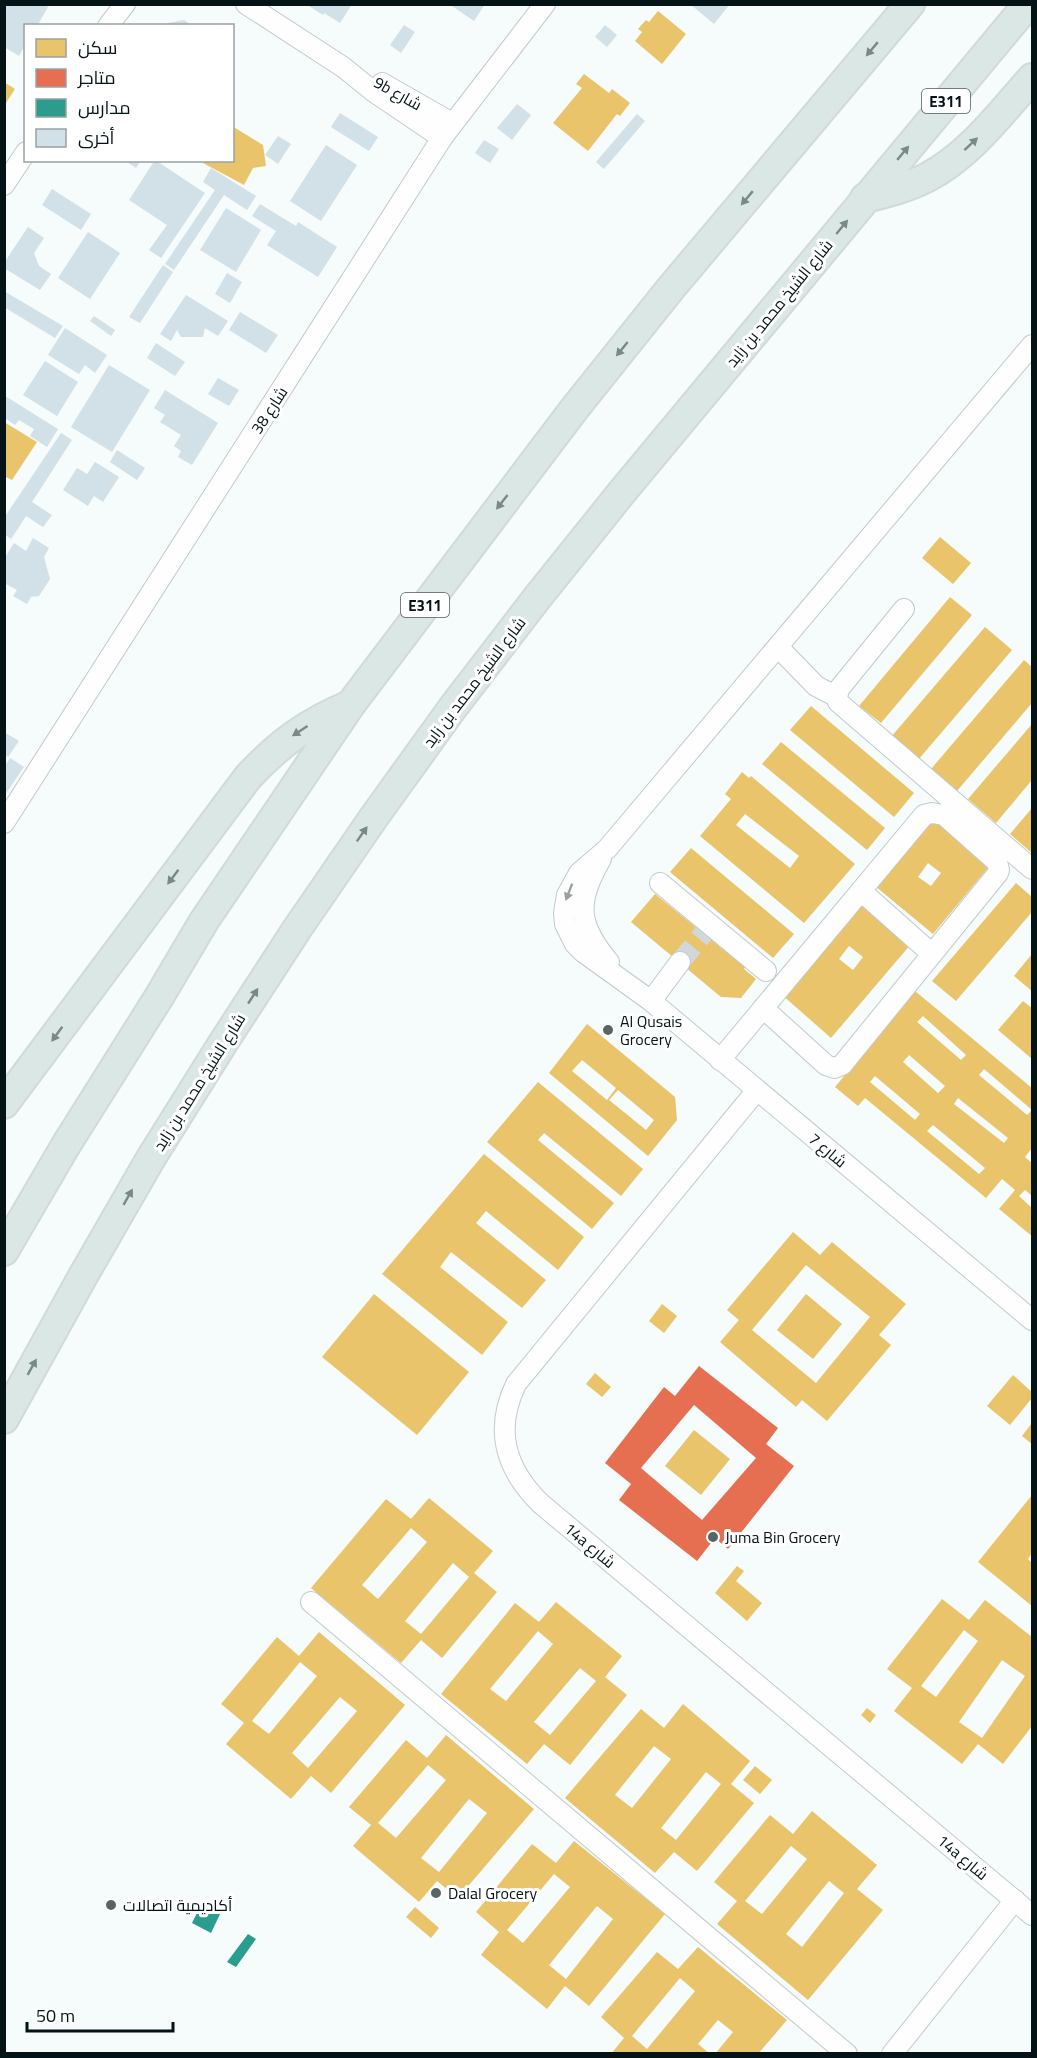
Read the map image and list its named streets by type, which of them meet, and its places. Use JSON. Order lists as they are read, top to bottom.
{
  "streets": {
    "highway": ["E311", "شارع الشيخ محمد بن زايد"],
    "street": [
      "9b شارع",
      "شارع 38",
      "شارع 7",
      "14a شارع"
    ]
  },
  "crossings": [
    ["9b شارع", "شارع 38"],
    ["شارع 7", "14a شارع"]
  ],
  "places": [
    "Al Qusais Grocery",
    "Juma Bin Grocery",
    "Dalal Grocery",
    "أكاديمية اتصالات"
  ],
  "legend": [
    "سكن",
    "متاجر",
    "مدارس",
    "أخرى"
  ],
  "scale_bar": "50 m"
}
